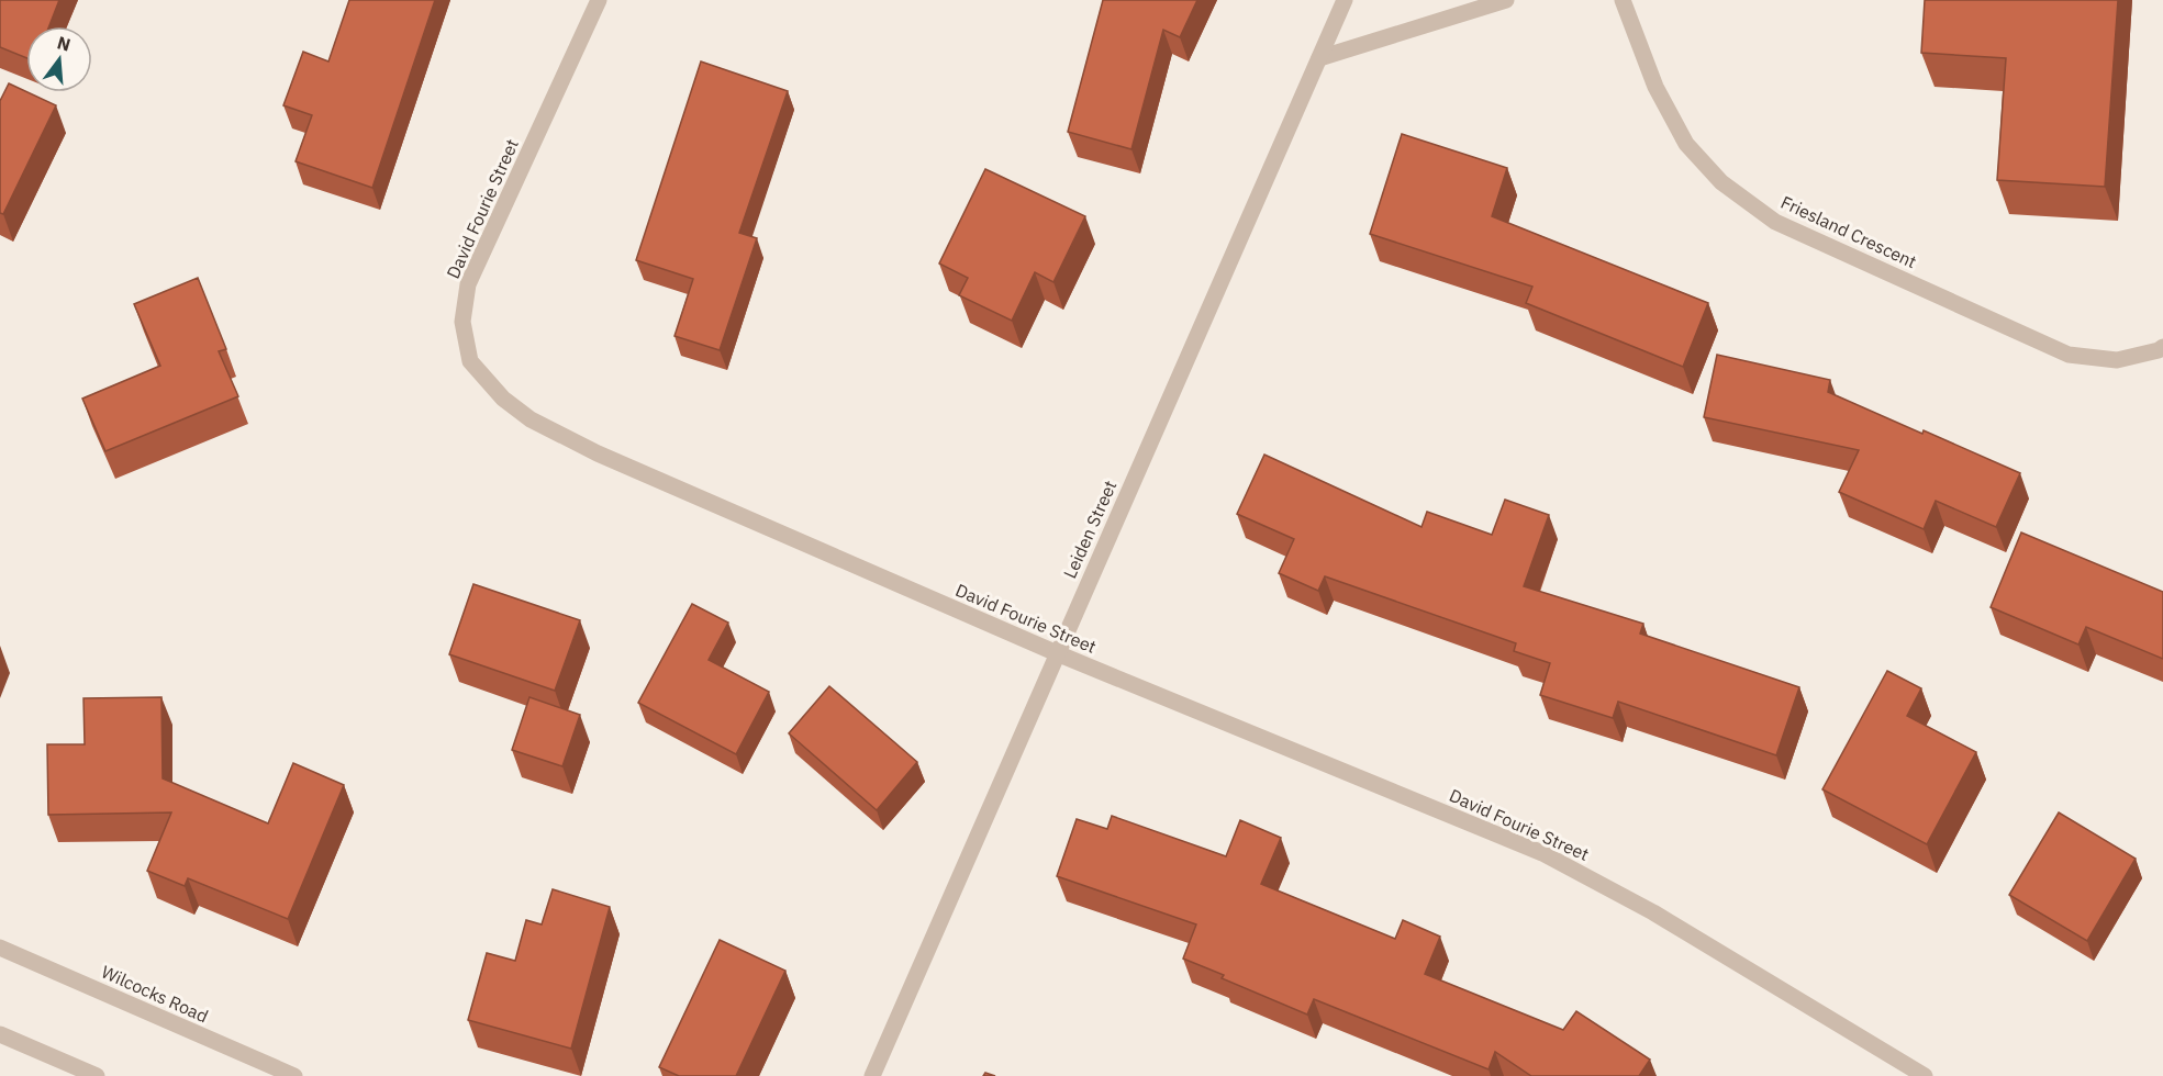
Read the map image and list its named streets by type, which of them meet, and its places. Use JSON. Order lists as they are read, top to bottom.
{
  "streets": {
    "street": [
      "David Fourie Street",
      "Friesland Crescent",
      "Leiden Street",
      "Wilcocks Road"
    ]
  },
  "crossings": [
    ["David Fourie Street", "Leiden Street"]
  ],
  "north": "top"
}
